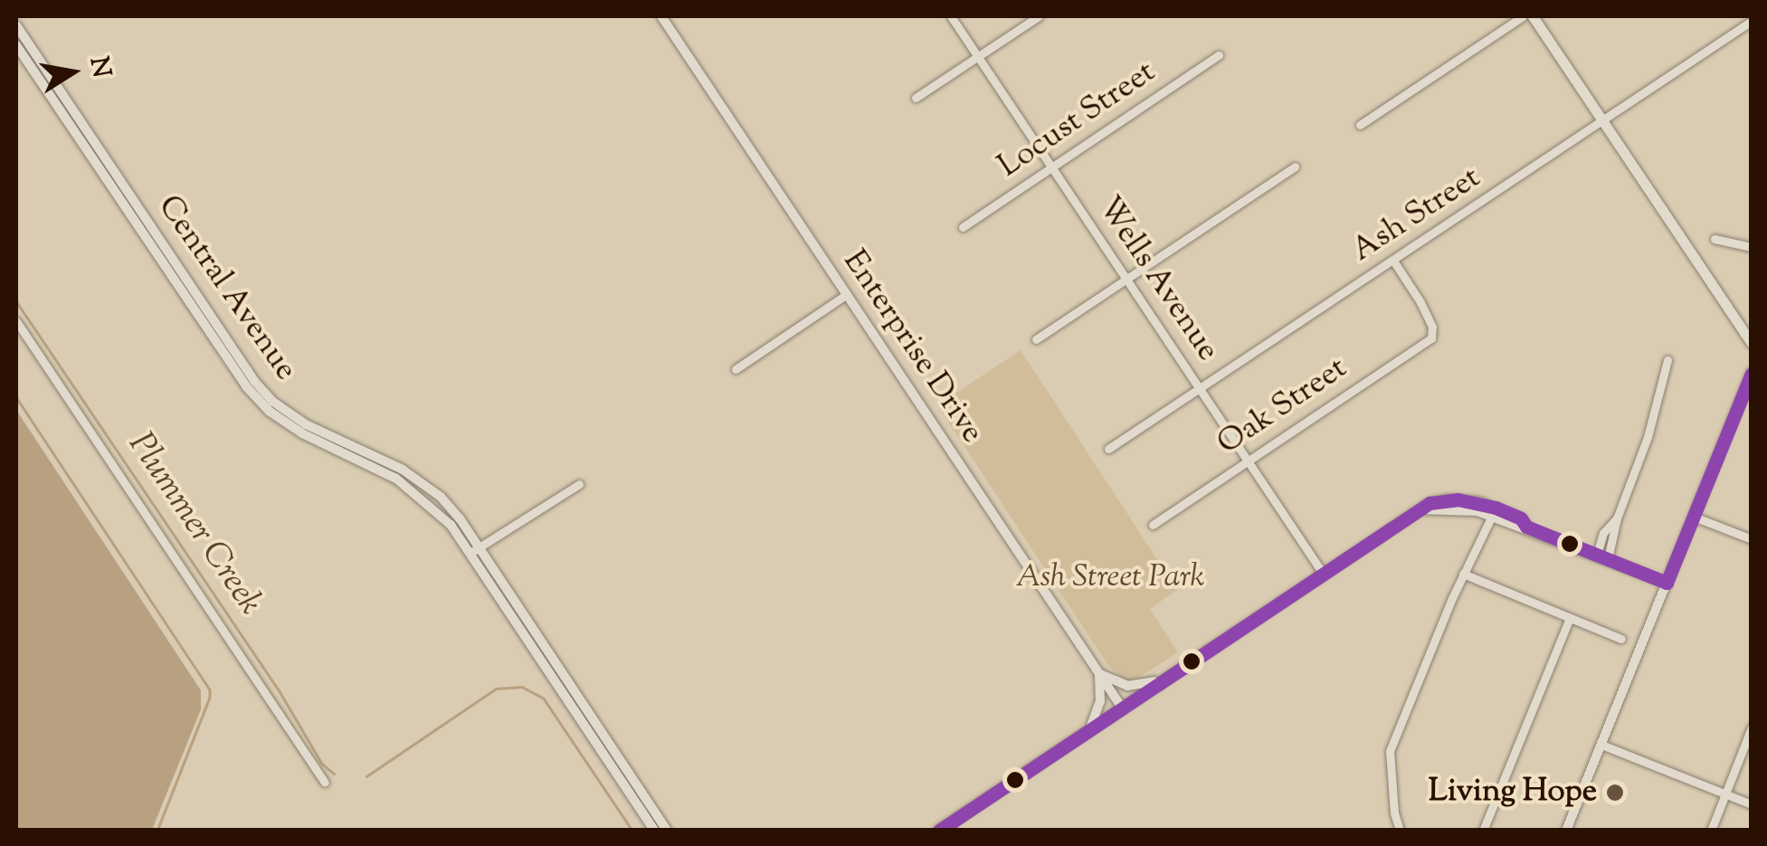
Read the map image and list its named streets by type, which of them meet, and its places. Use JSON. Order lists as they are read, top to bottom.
{
  "streets": {
    "street": [
      "Locust Street",
      "Ash Street",
      "Wells Avenue",
      "Central Avenue",
      "Enterprise Drive",
      "Oak Street"
    ]
  },
  "crossings": [
    ["Locust Street", "Wells Avenue"],
    ["Ash Street", "Wells Avenue"],
    ["Ash Street", "Oak Street"],
    ["Wells Avenue", "Oak Street"]
  ],
  "water": ["Plummer Creek"],
  "parks": ["Ash Street Park"],
  "places": ["Living Hope"],
  "north": "right"
}
